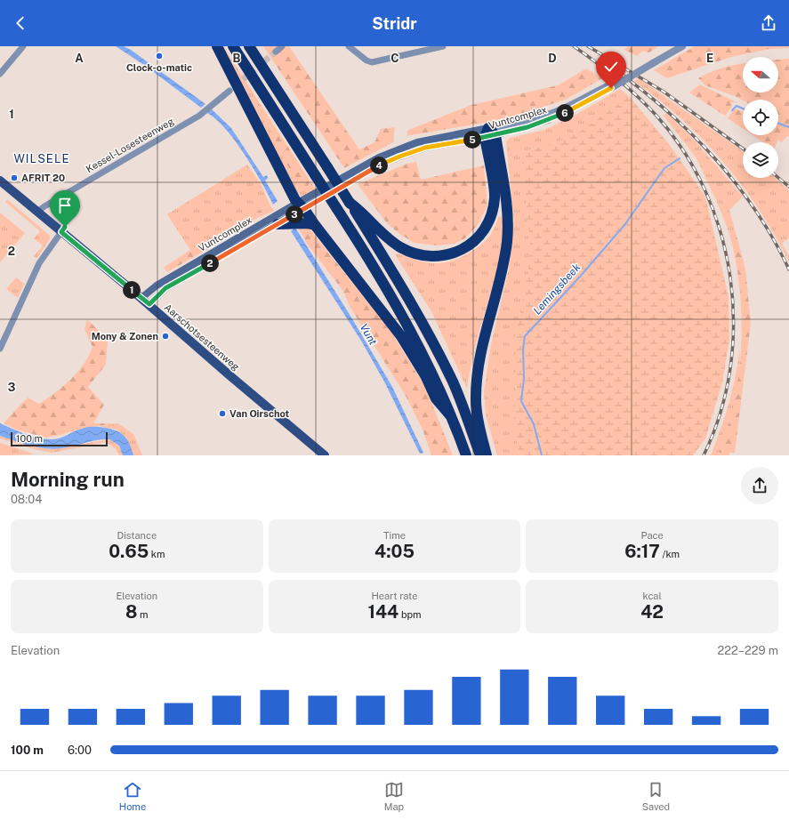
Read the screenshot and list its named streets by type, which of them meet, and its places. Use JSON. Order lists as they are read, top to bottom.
{
  "streets": {
    "main road": ["Vuntcomplex", "Aarschotsesteenweg"],
    "street": ["Kessel-Losesteenweg"]
  },
  "crossings": [
    ["Vuntcomplex", "Aarschotsesteenweg"],
    ["Kessel-Losesteenweg", "Aarschotsesteenweg"]
  ],
  "districts": ["WILSELE"],
  "water": ["Lemingsbeek", "Vunt"],
  "places": [
    "Clock-o-matic",
    "AFRIT 20",
    "Mony & Zonen",
    "Van Oirschot"
  ],
  "scale_bar": "100 m",
  "north": "left",
  "page": {
    "header": "Stridr",
    "pins": [
      "6",
      "5",
      "4",
      "3",
      "2",
      "1"
    ],
    "scale": "100 m",
    "heading": ["Morning run", "08:04"],
    "stats": [
      ["Distance", "0.65 km"],
      ["Time", "4:05"],
      ["Pace", "6:17 /km"],
      ["Elevation", "8 m"],
      ["Heart rate", "144 bpm"],
      ["kcal", "42"]
    ],
    "chart": ["Elevation", "222–229 m"],
    "list": [
      {
        "name": "100 m",
        "note": "6:00"
      }
    ],
    "tabs": ["Home", "Map", "Saved"]
  },
  "grid": {
    "columns": [
      "A",
      "B",
      "C",
      "D",
      "E"
    ],
    "rows": ["1", "2", "3"]
  }
}
